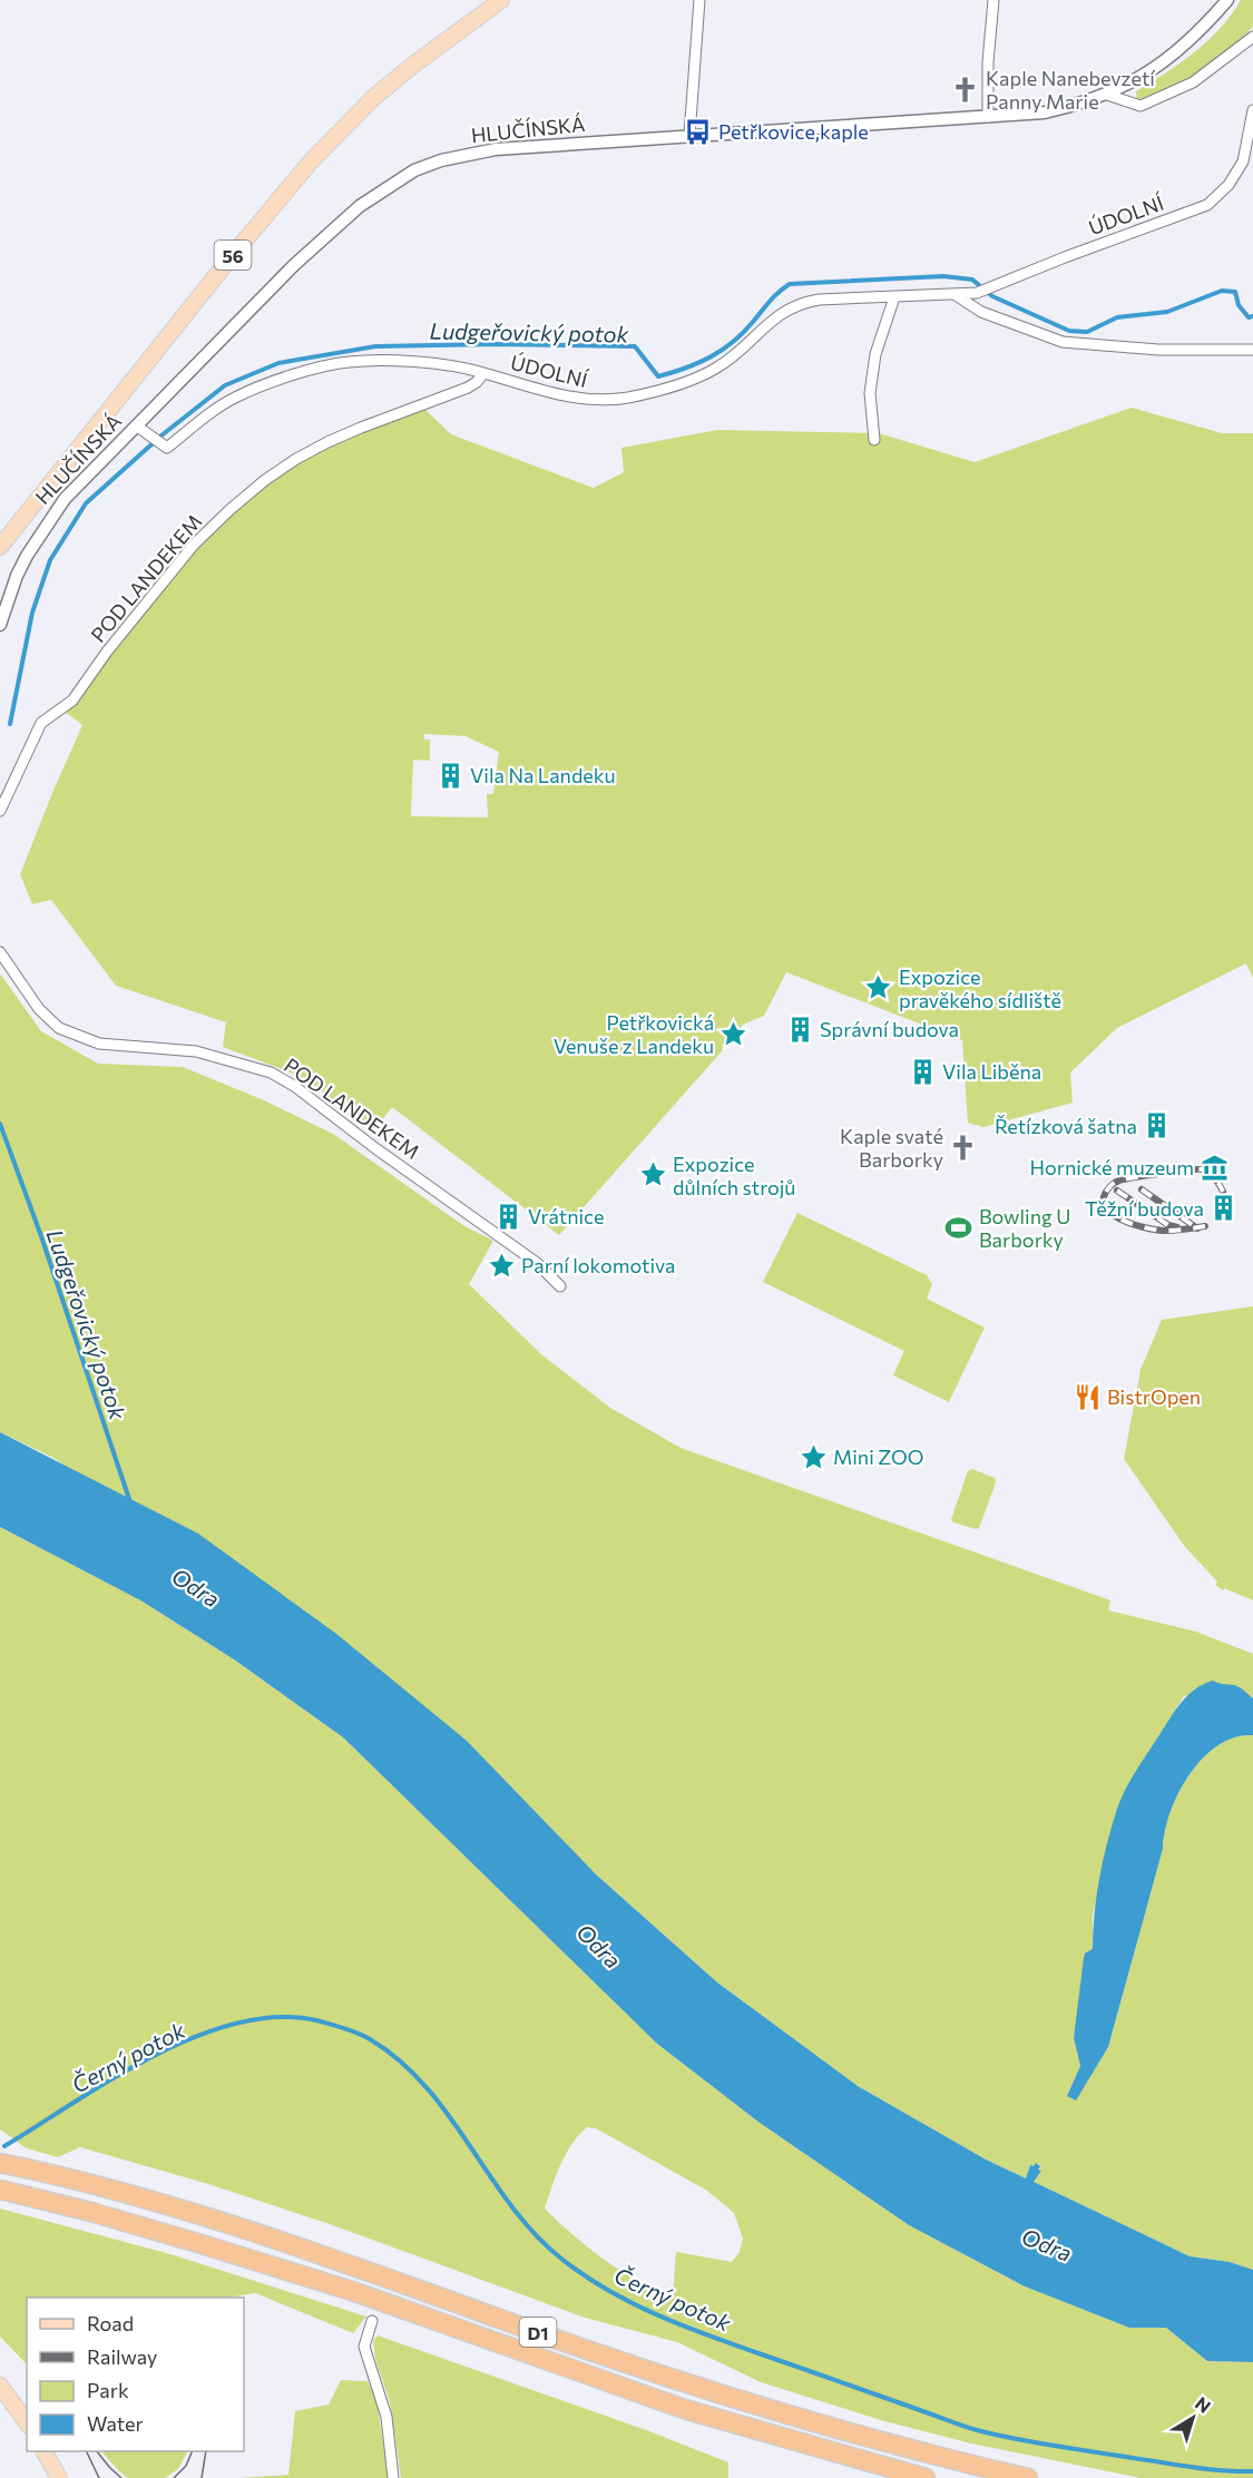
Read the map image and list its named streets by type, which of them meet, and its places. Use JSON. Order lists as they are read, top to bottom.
{
  "streets": {
    "highway": ["D1"],
    "main road": ["56"],
    "street": ["HLUČÍNSKÁ", "ÚDOLNÍ", "POD LANDEKEM"]
  },
  "crossings": [
    ["HLUČÍNSKÁ", "ÚDOLNÍ"],
    ["ÚDOLNÍ", "POD LANDEKEM"]
  ],
  "water": ["Ludgeřovický potok", "Odra", "Černý potok"],
  "places": {
    "church": ["Kaple Nanebevzetí Panny Marie", "Kaple svaté Barborky"],
    "bus stop": ["Petřkovice,kaple"],
    "building": [
      "Vila Na Landeku",
      "Správní budova",
      "Vila Liběna",
      "Řetízková šatna",
      "Těžní budova",
      "Vrátnice"
    ],
    "place": [
      "Expozice pravěkého sídliště",
      "Petřkovická Venuše z Landeku",
      "Expozice důlních strojů",
      "Parní lokomotiva",
      "Mini ZOO"
    ],
    "museum": ["Hornické muzeum"],
    "sports": ["Bowling U Barborky"],
    "restaurant": ["BistrOpen"]
  },
  "legend": [
    "Road",
    "Railway",
    "Park",
    "Water"
  ],
  "north": "top right"
}
